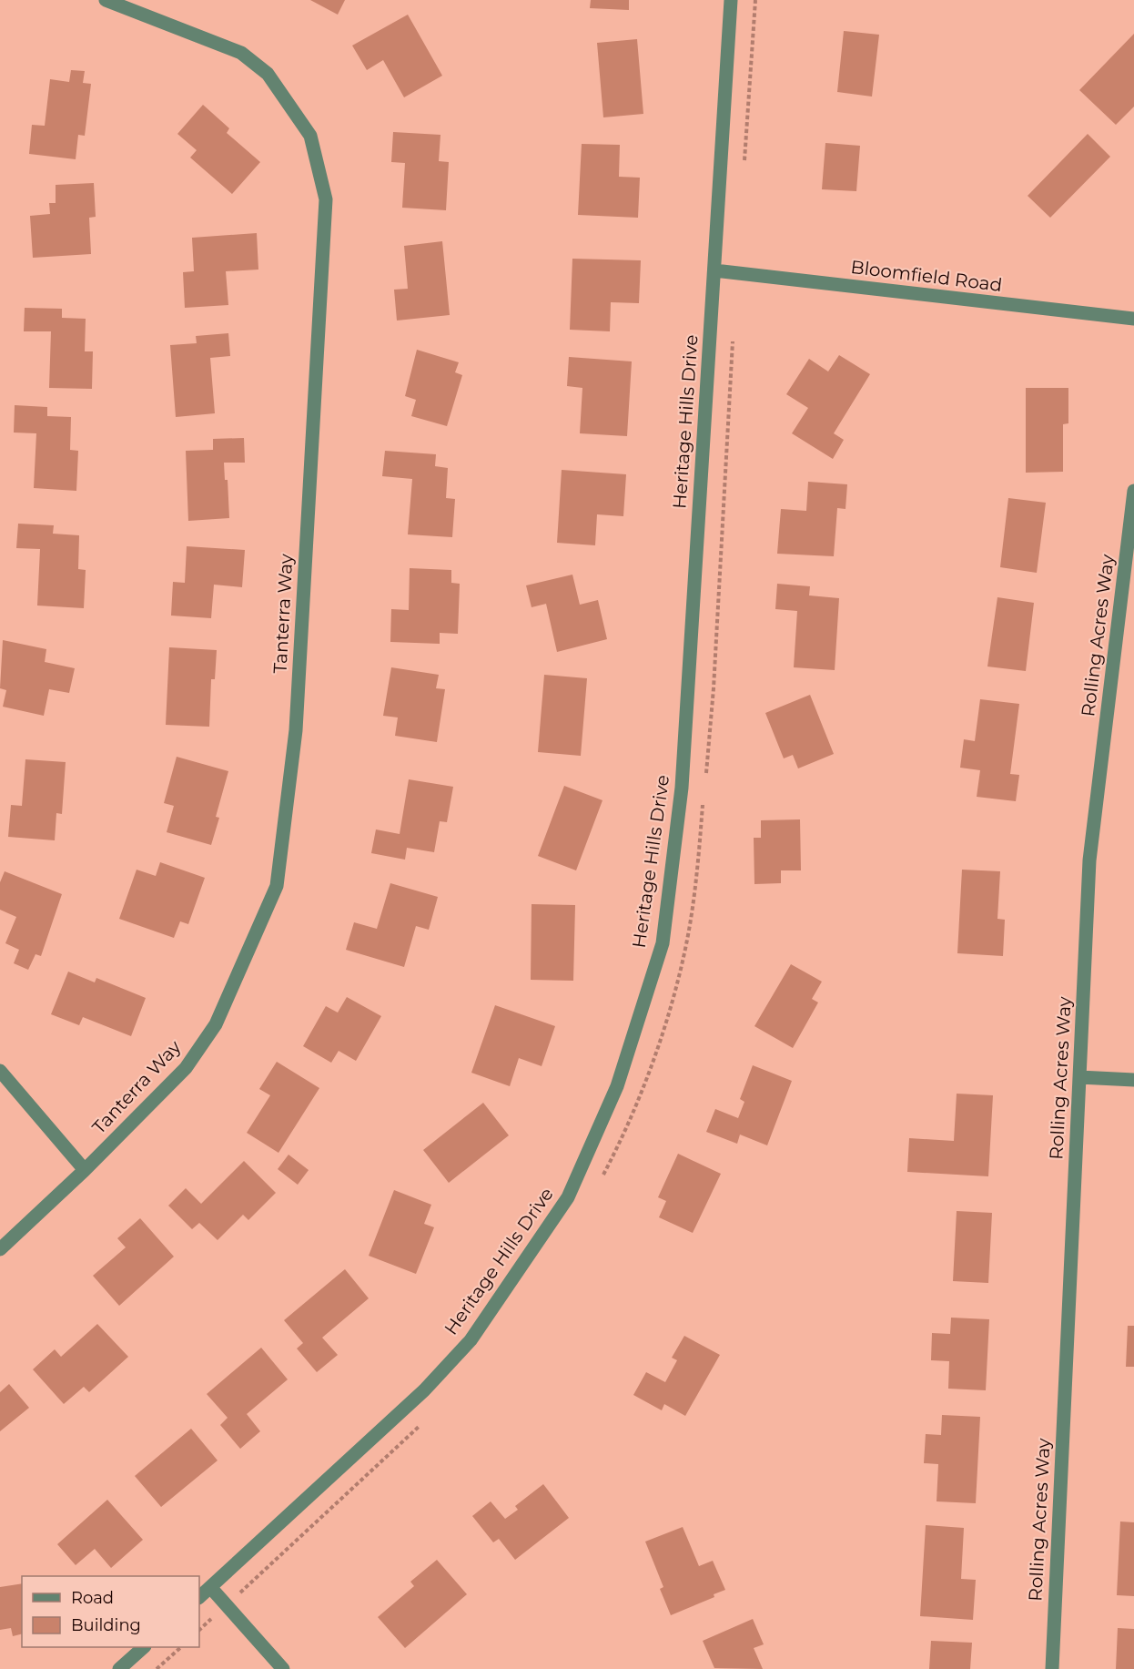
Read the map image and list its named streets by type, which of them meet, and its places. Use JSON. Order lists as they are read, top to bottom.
{
  "streets": {
    "street": [
      "Bloomfield Road",
      "Heritage Hills Drive",
      "Tanterra Way",
      "Rolling Acres Way"
    ]
  },
  "crossings": [
    ["Bloomfield Road", "Heritage Hills Drive"]
  ],
  "legend": ["Road", "Building"]
}
